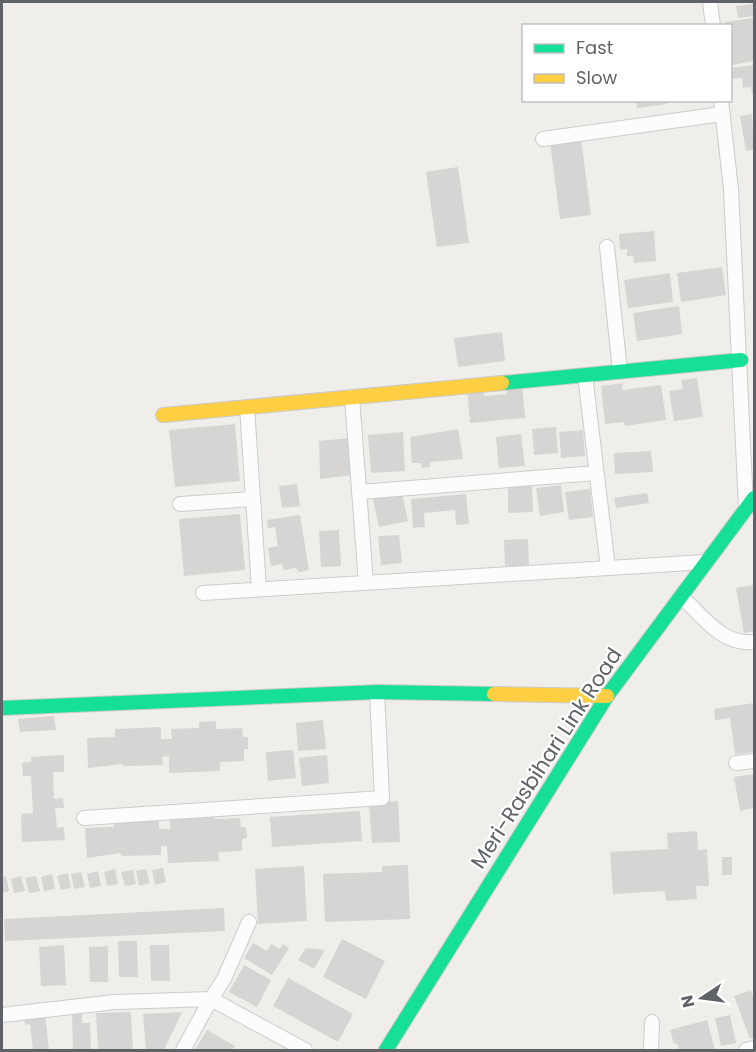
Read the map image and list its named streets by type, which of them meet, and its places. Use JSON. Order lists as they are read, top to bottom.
{
  "streets": {
    "street": ["Meri-Rasbihari Link Road"]
  },
  "legend": ["Fast", "Slow"],
  "north": "left"
}
